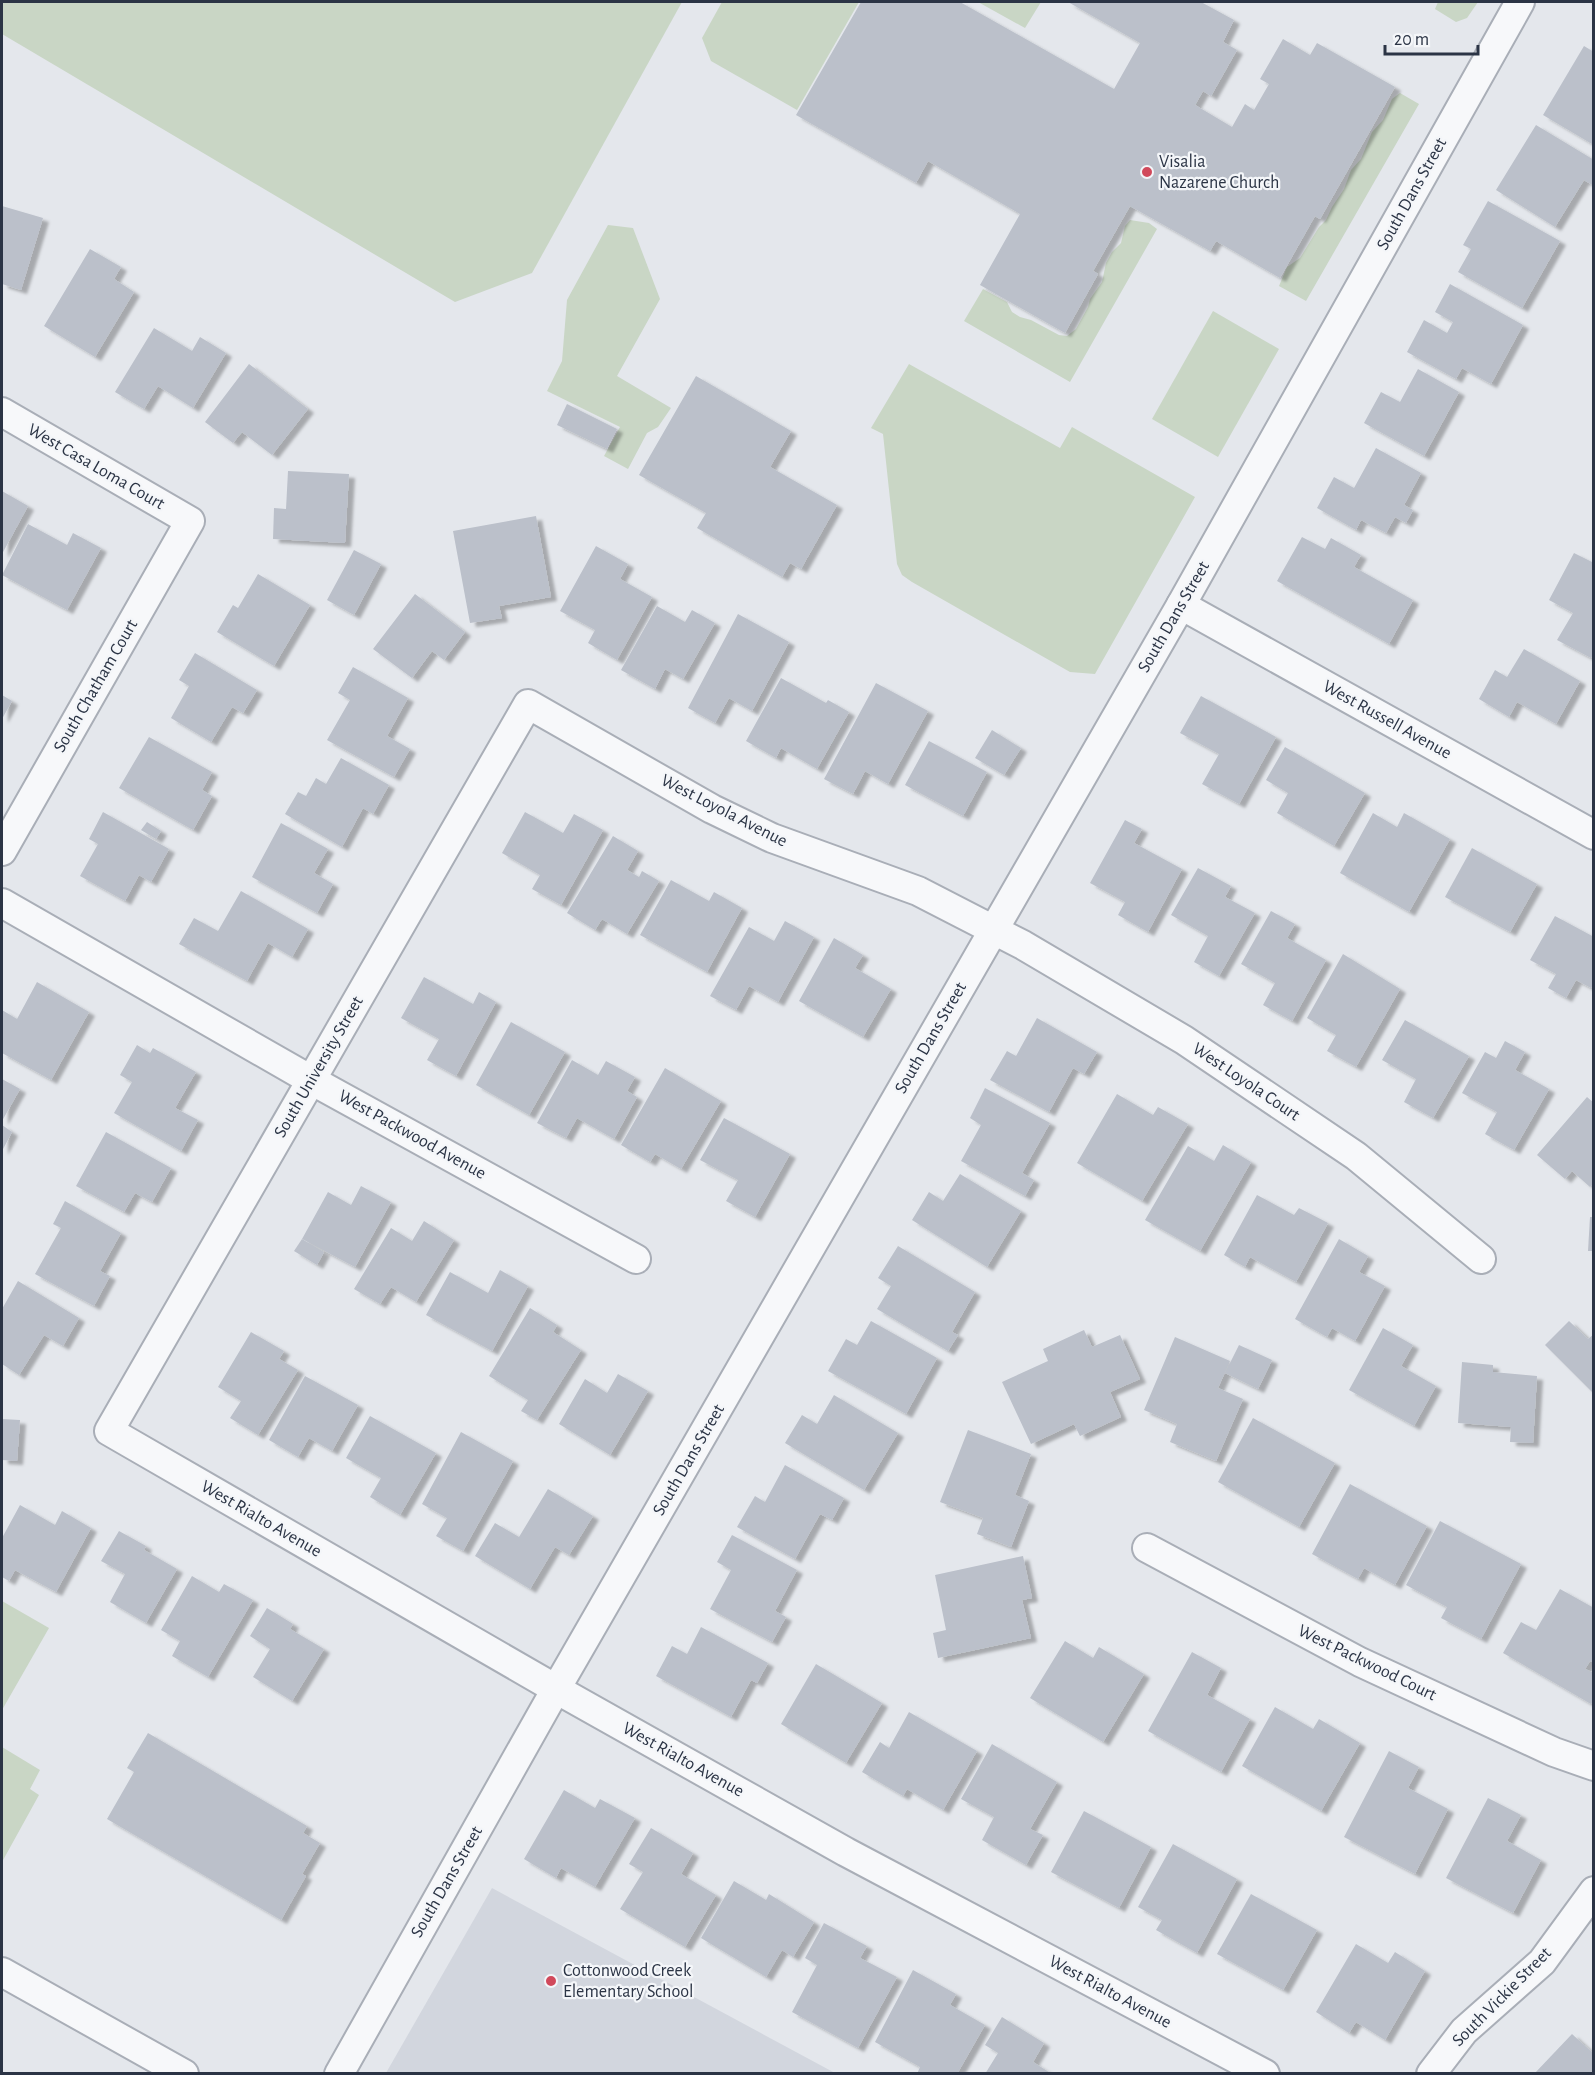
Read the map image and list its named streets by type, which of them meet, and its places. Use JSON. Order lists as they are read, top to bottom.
{
  "streets": {
    "street": [
      "South Dans Street",
      "West Casa Loma Court",
      "South Chatham Court",
      "West Russell Avenue",
      "West Loyola Avenue",
      "South University Street",
      "West Loyola Court",
      "West Packwood Avenue",
      "West Rialto Avenue",
      "West Packwood Court",
      "South Vickie Street"
    ]
  },
  "crossings": [
    ["South Dans Street", "West Russell Avenue"],
    ["South Dans Street", "West Loyola Avenue"],
    ["South Dans Street", "West Loyola Court"],
    ["South Dans Street", "West Rialto Avenue"],
    ["West Casa Loma Court", "South Chatham Court"],
    ["West Loyola Avenue", "South University Street"],
    ["West Loyola Avenue", "West Loyola Court"],
    ["South University Street", "West Packwood Avenue"],
    ["South University Street", "West Rialto Avenue"]
  ],
  "places": ["Visalia Nazarene Church", "Cottonwood Creek Elementary School"],
  "scale_bar": "20 m"
}
